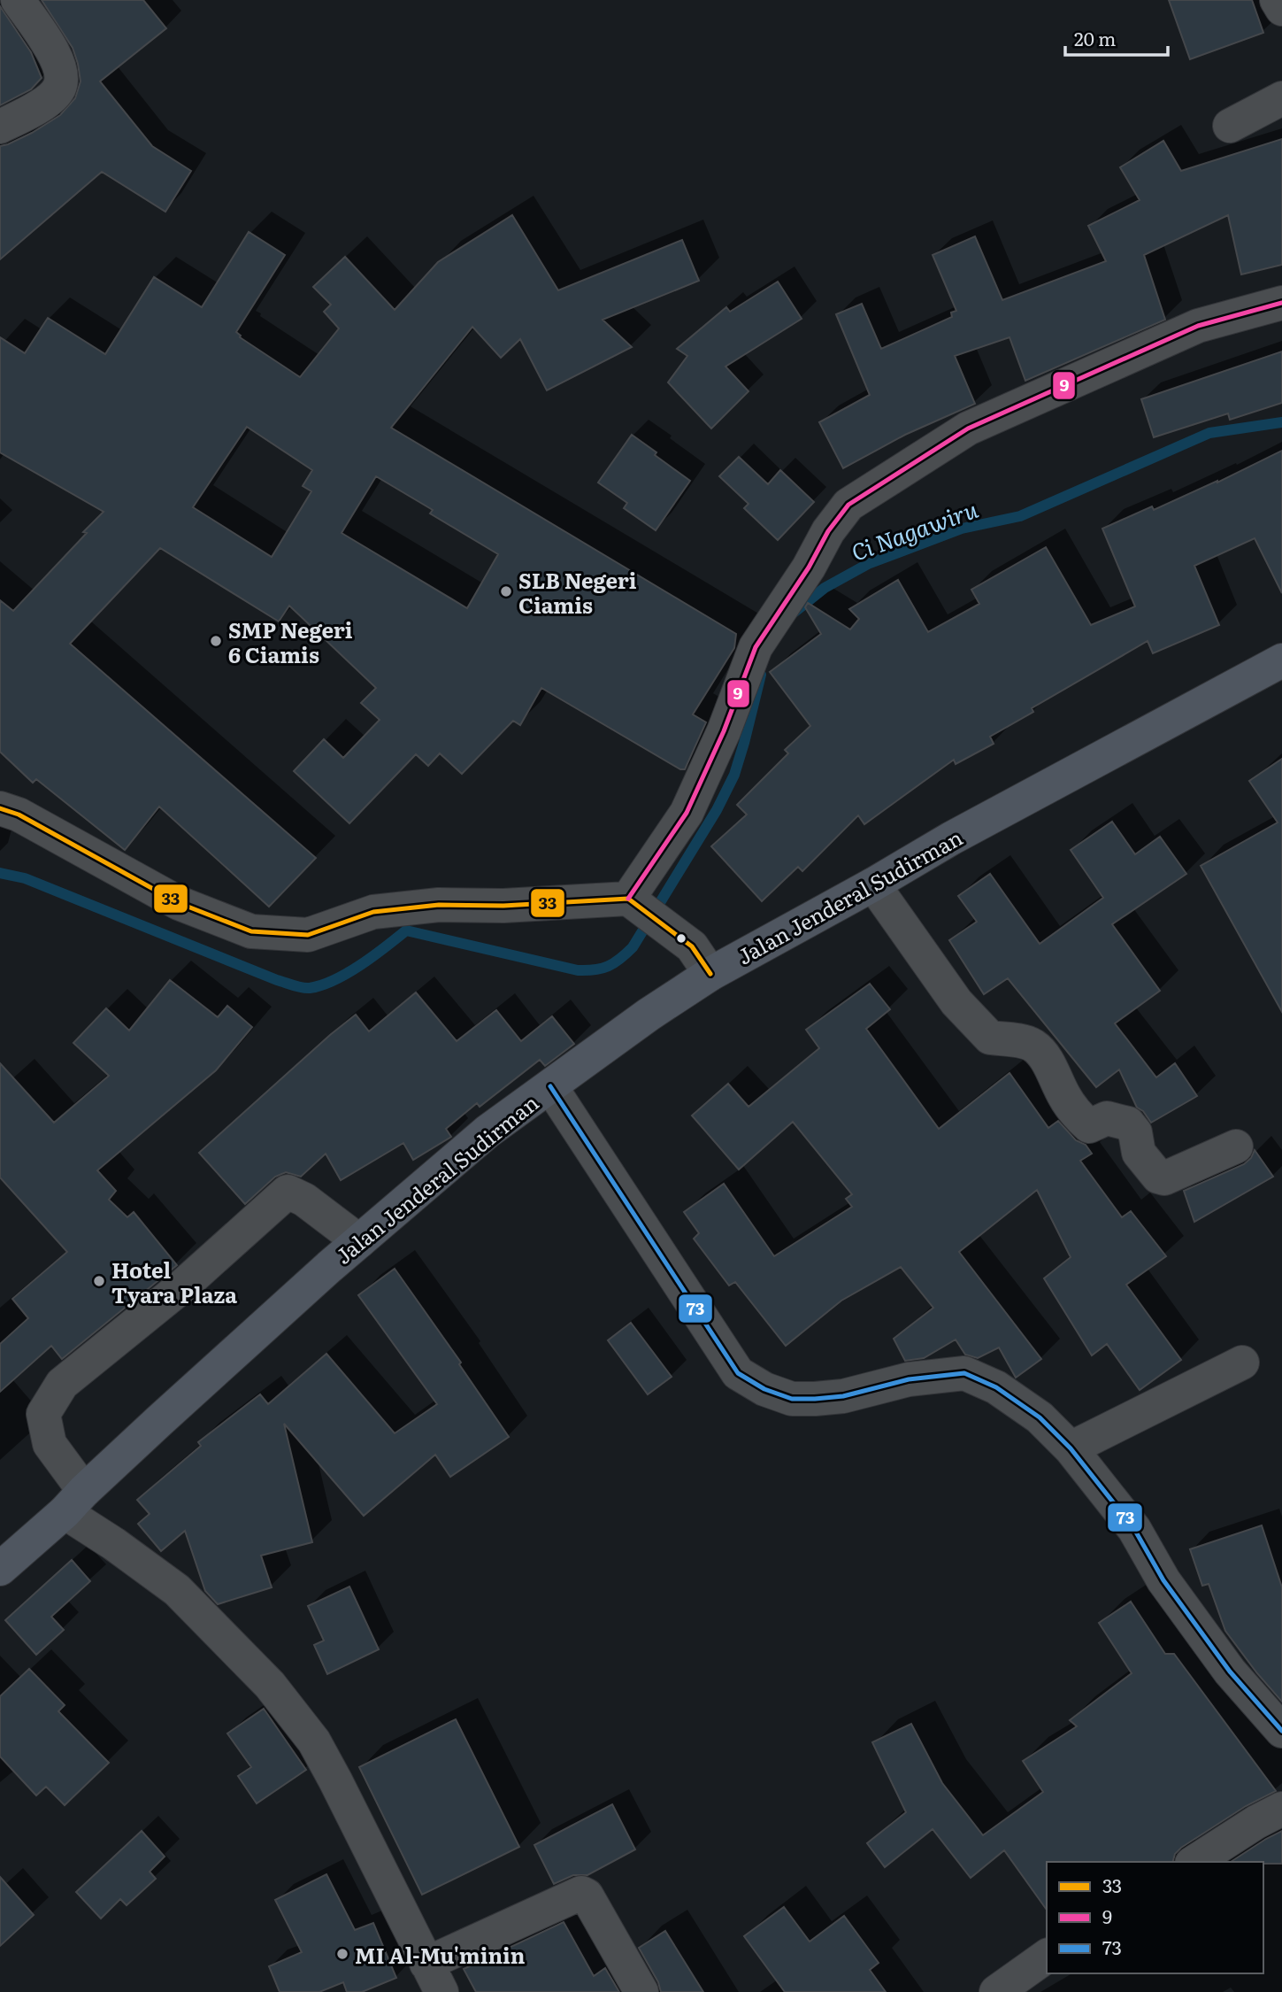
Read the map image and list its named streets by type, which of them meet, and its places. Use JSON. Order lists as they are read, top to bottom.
{
  "streets": {
    "highway": ["Jalan Jenderal Sudirman"]
  },
  "water": ["Ci Nagawiru"],
  "places": [
    "SLB Negeri Ciamis",
    "SMP Negeri 6 Ciamis",
    "Hotel Tyara Plaza",
    "MI Al-Mu'minin"
  ],
  "lines": ["transit line 9", "transit line 33", "transit line 73"],
  "legend": ["33", "9", "73"],
  "scale_bar": "20 m"
}
